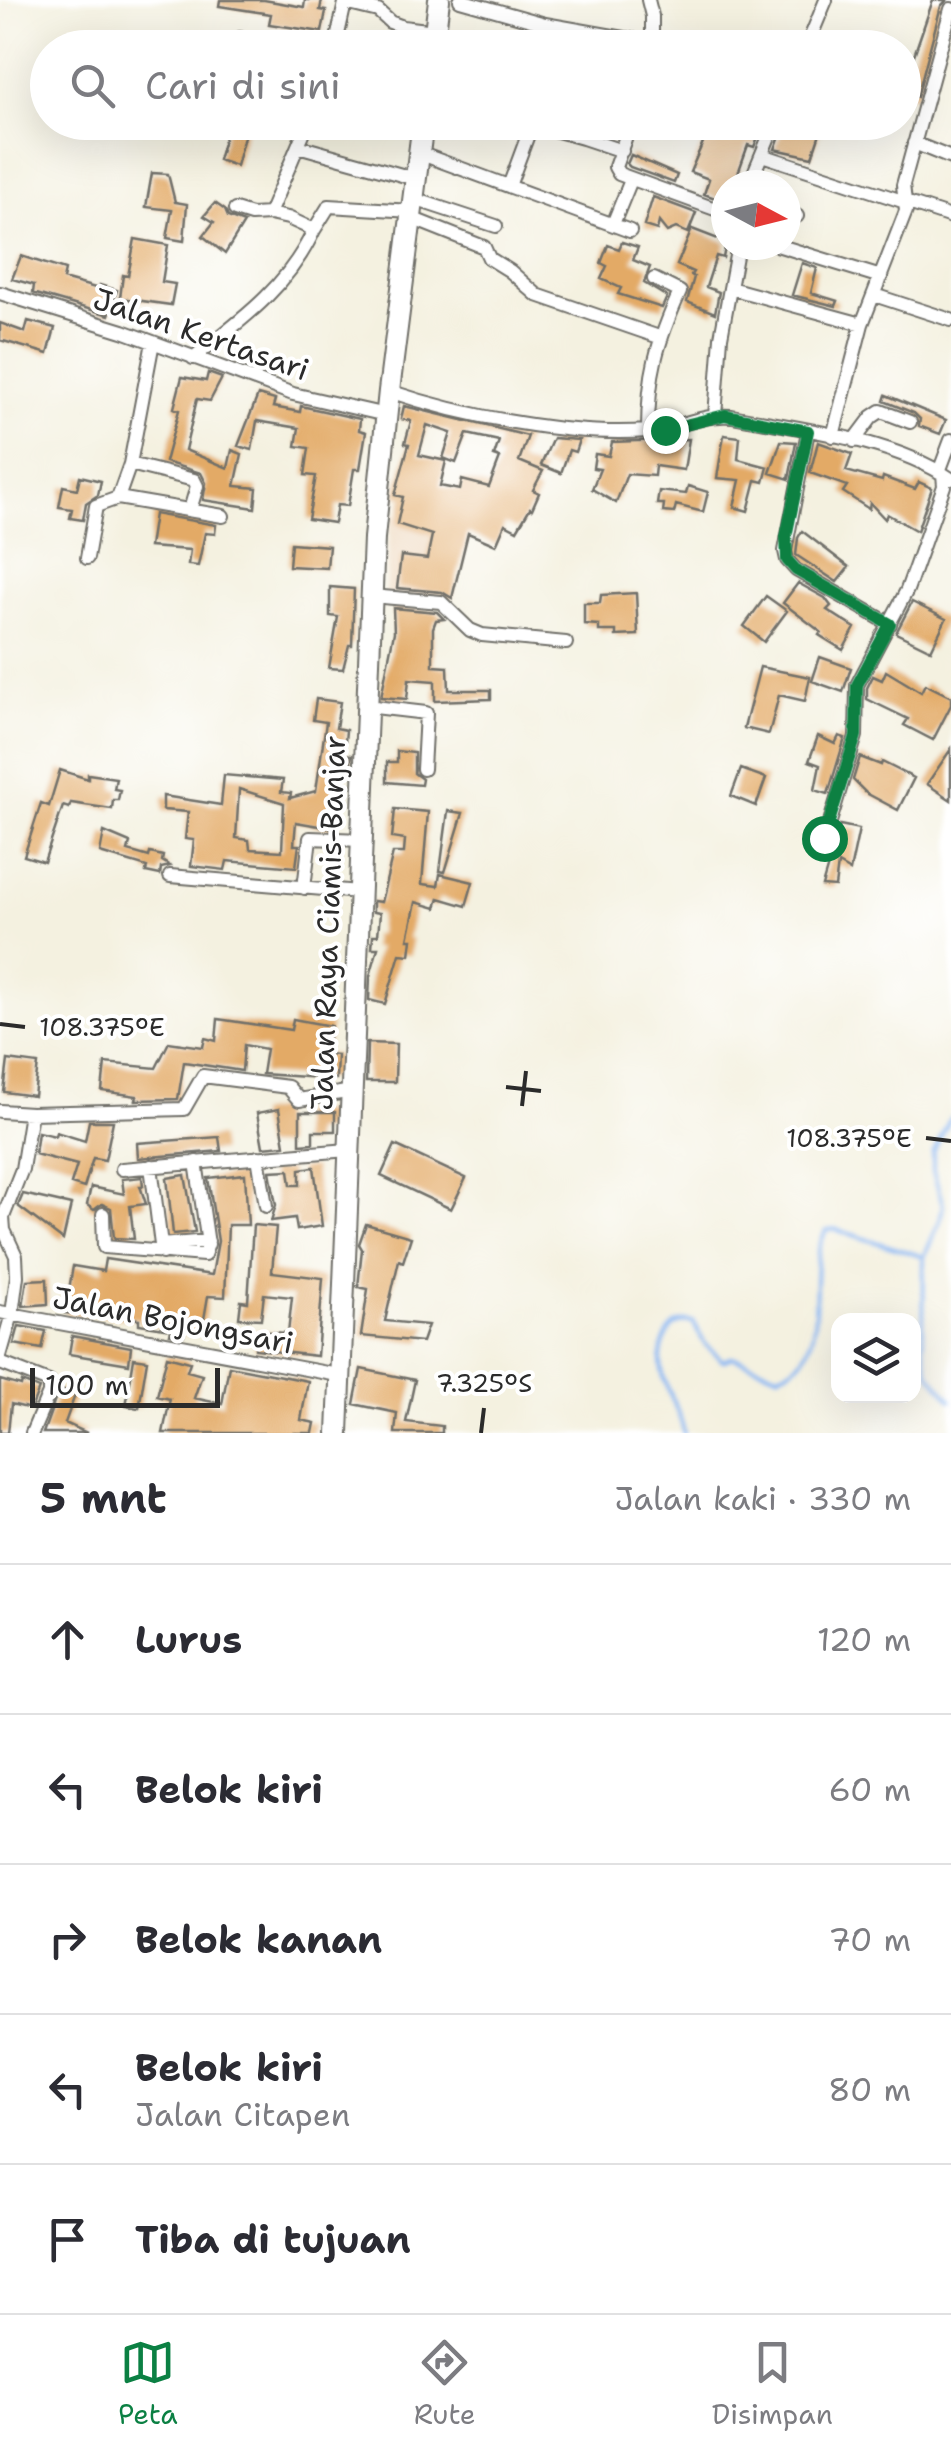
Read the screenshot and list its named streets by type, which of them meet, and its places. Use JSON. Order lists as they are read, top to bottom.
{
  "streets": {
    "highway": ["Jalan Raya Ciamis-Banjar"],
    "street": ["Jalan Kertasari", "Jalan Bojongsari"]
  },
  "crossings": [
    ["Jalan Kertasari", "Jalan Raya Ciamis-Banjar"],
    ["Jalan Raya Ciamis-Banjar", "Jalan Bojongsari"]
  ],
  "scale_bar": "100 m",
  "north": "right",
  "page": {
    "search": "Cari di sini",
    "scale": "100 m",
    "heading": ["5 mnt", "Jalan kaki · 330 m"],
    "list": [
      ["Lurus", "120 m"],
      ["Belok kiri", "60 m"],
      ["Belok kanan", "70 m"],
      ["Belok kiri", "Jalan Citapen", "80 m"],
      "Tiba di tujuan"
    ],
    "nav": ["Peta", "Rute", "Disimpan"]
  },
  "coordinates": ["108.375°E", "7.325°S"]
}
